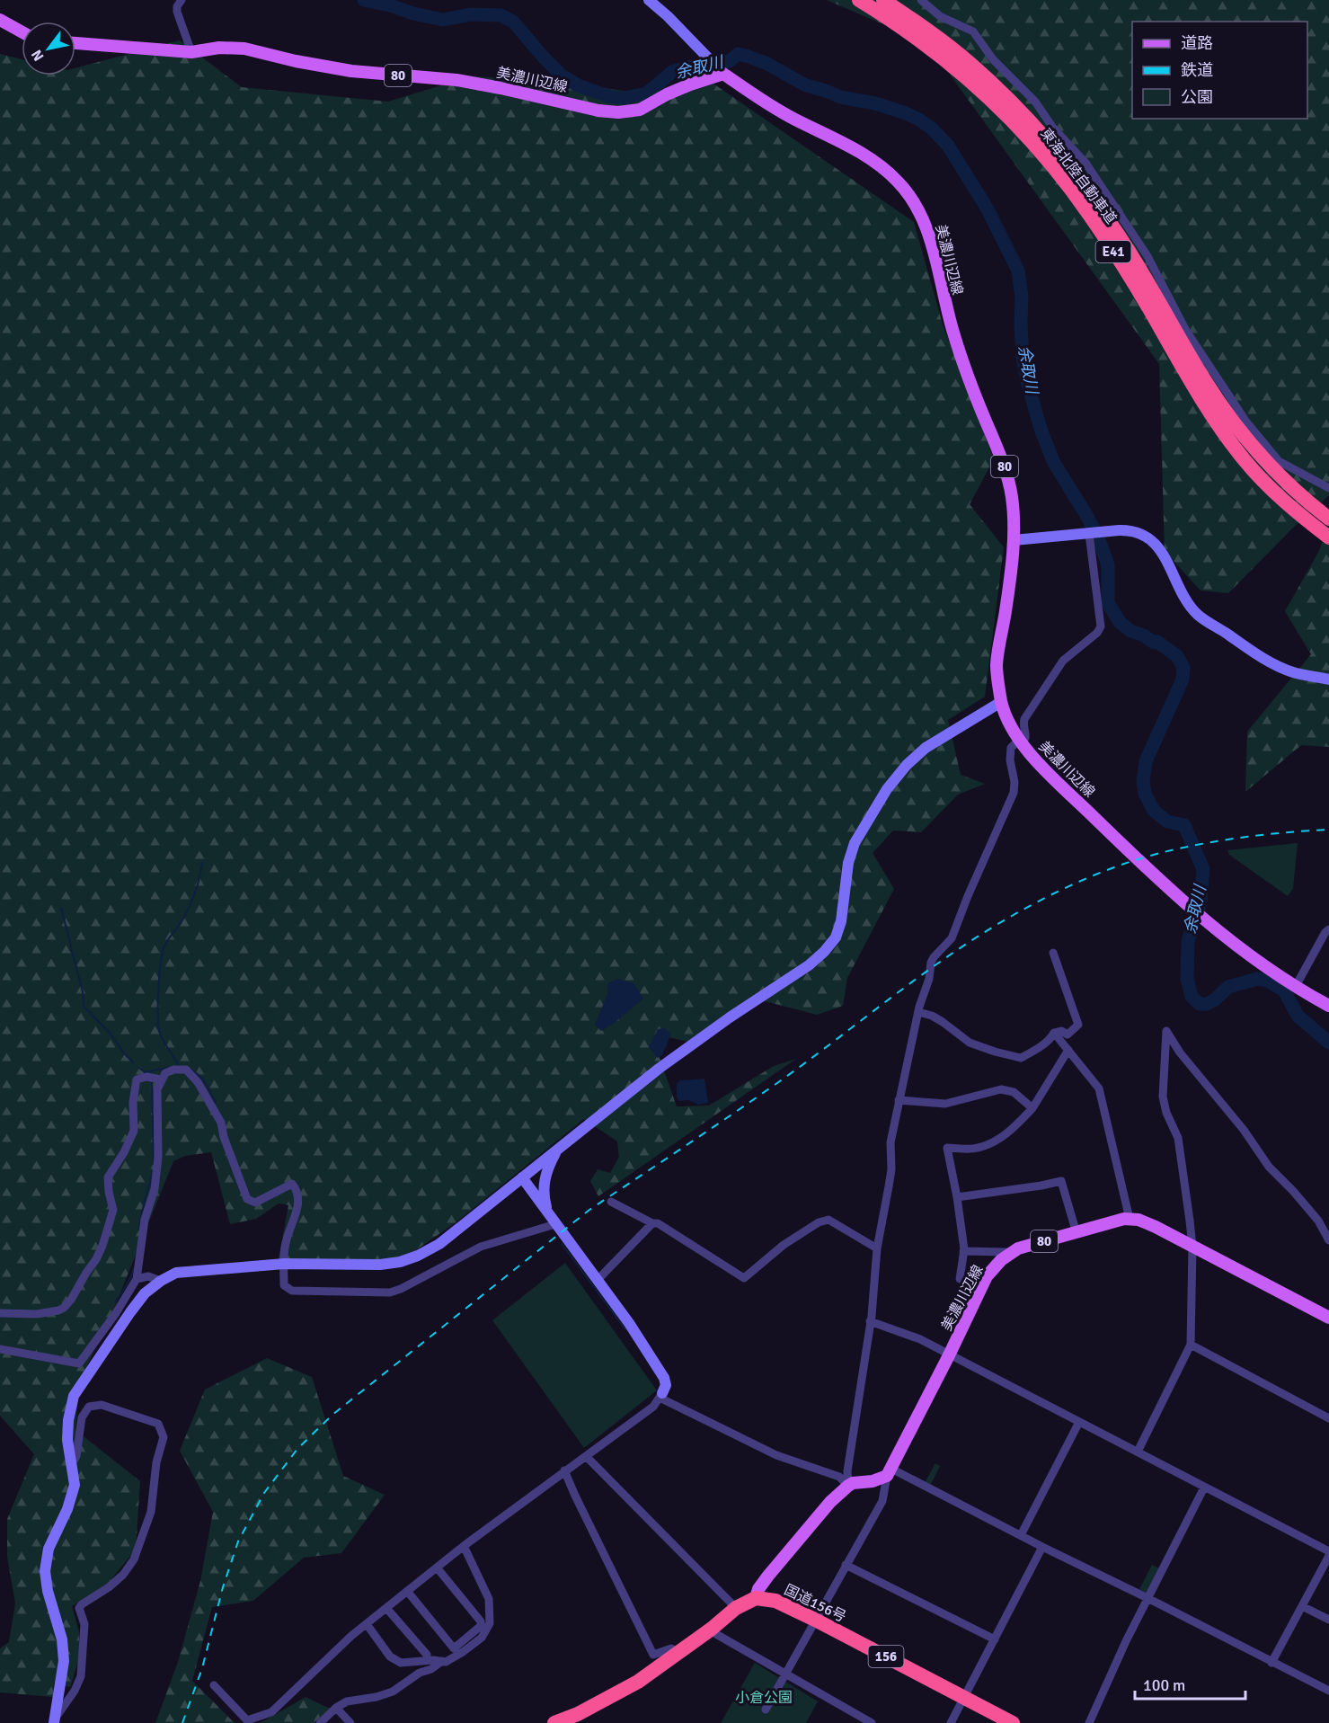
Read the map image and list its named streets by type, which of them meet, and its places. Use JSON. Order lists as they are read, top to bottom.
{
  "streets": {
    "highway": [
      "東海北陸自動車道",
      "E41",
      "国道156号",
      "156"
    ],
    "main road": ["80", "美濃川辺線"]
  },
  "water": ["余取川"],
  "parks": ["小倉公園"],
  "legend": ["道路", "鉄道", "公園"],
  "scale_bar": "100 m",
  "north": "bottom left"
}
